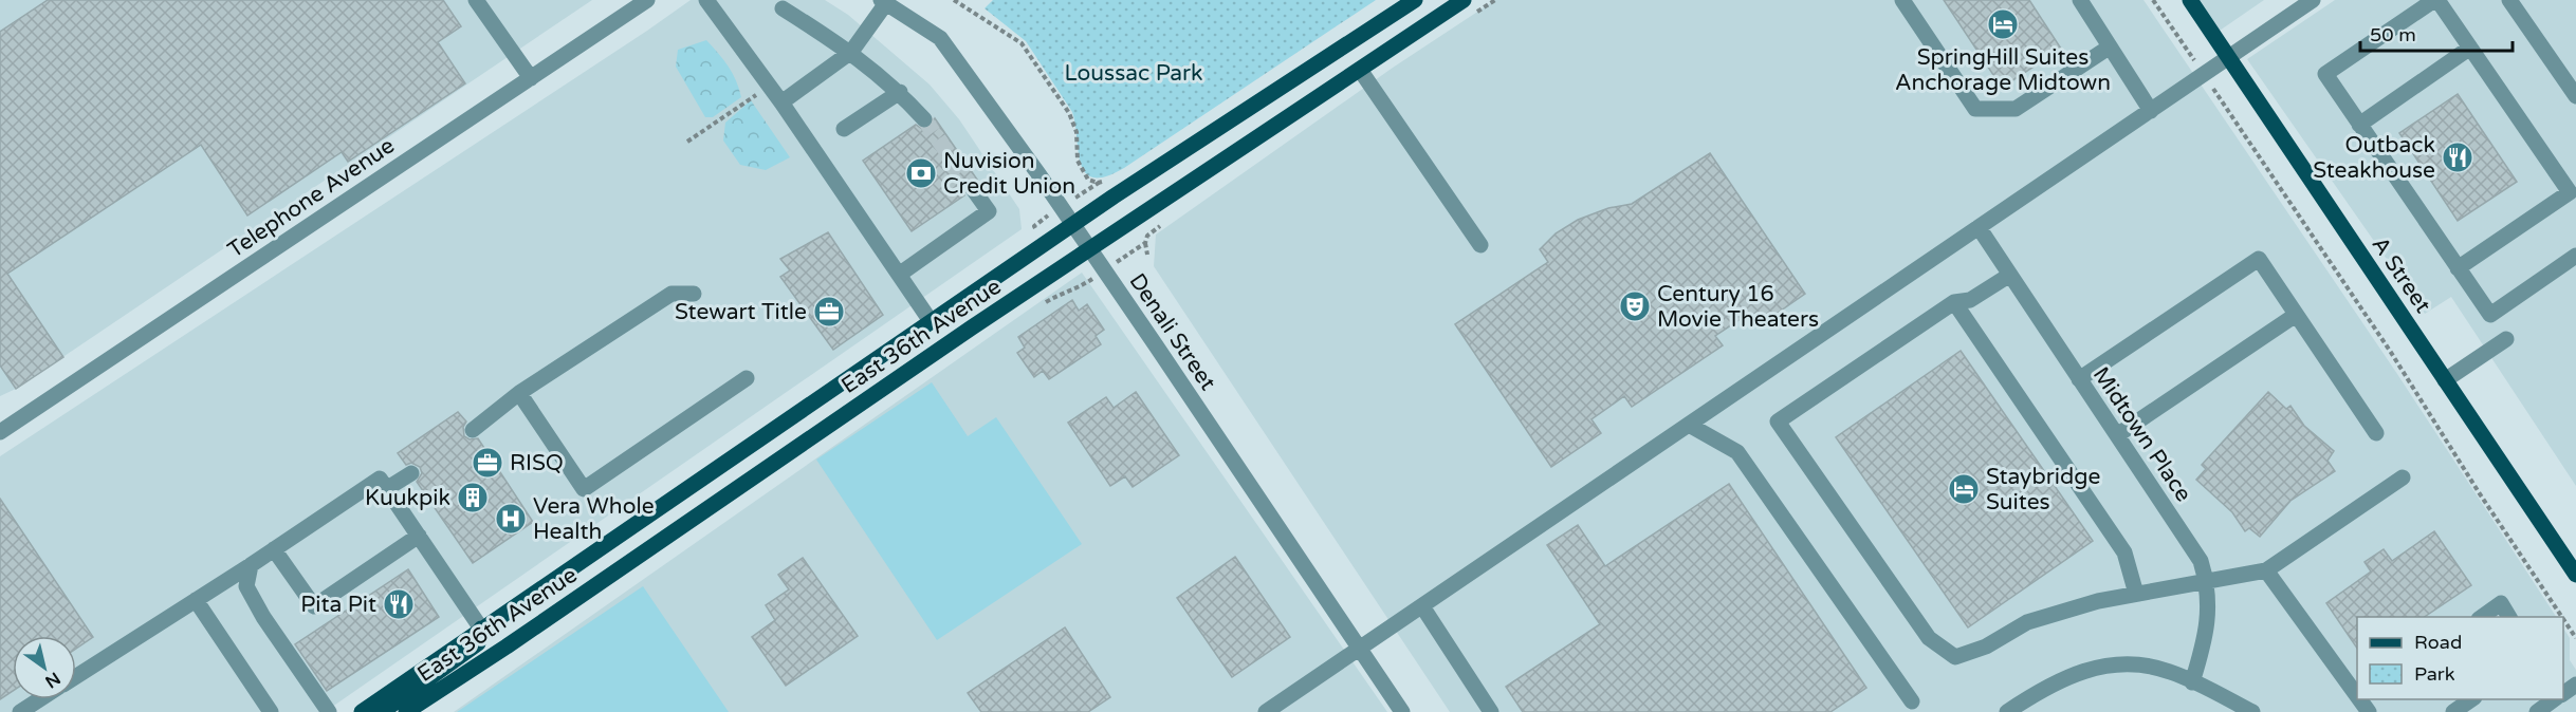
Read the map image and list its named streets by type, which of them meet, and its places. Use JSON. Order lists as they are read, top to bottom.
{
  "streets": {
    "main road": ["A Street", "East 36th Avenue"],
    "street": ["Telephone Avenue", "Denali Street", "Midtown Place"]
  },
  "crossings": [
    ["Denali Street", "East 36th Avenue"]
  ],
  "parks": ["Loussac Park"],
  "places": {
    "hotel": ["SpringHill Suites Anchorage Midtown", "Staybridge Suites"],
    "restaurant": ["Outback Steakhouse", "Pita Pit"],
    "bank": ["Nuvision Credit Union"],
    "theatre": ["Century 16 Movie Theaters"],
    "office": ["Stewart Title", "RISQ"],
    "building": ["Kuukpik"],
    "hospital": ["Vera Whole Health"]
  },
  "legend": ["Road", "Park"],
  "scale_bar": "50 m",
  "north": "bottom right"
}
